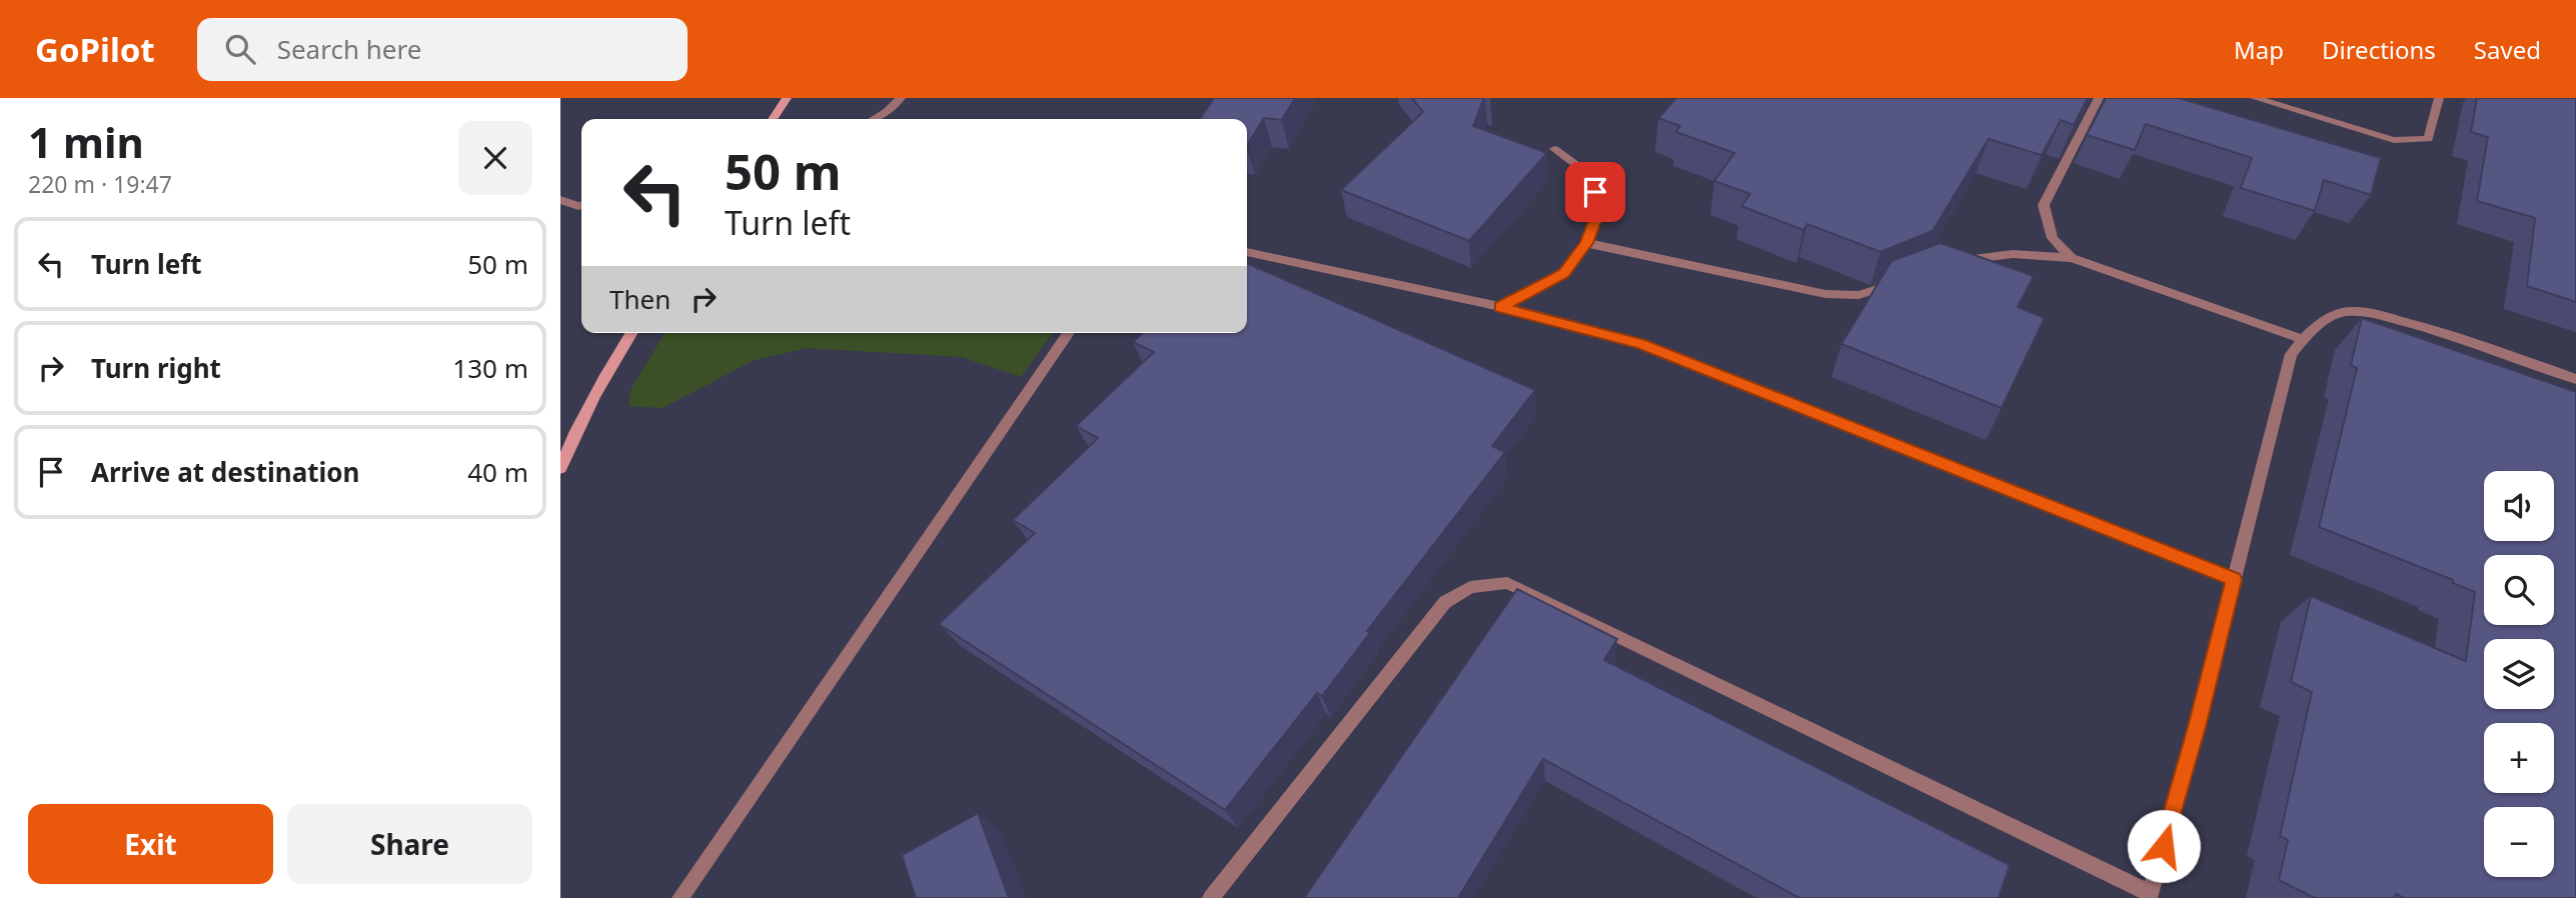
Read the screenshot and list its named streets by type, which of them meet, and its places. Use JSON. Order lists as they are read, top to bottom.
{
  "page": {
    "header": "GoPilot",
    "search": "Search here",
    "nav": ["Map", "Directions", "Saved"],
    "heading": ["1 min", "220 m · 19:47"],
    "turn": ["50 m", "Turn left"],
    "list": [
      {
        "name": "Turn left",
        "value": "50 m"
      },
      {
        "name": "Turn right",
        "value": "130 m"
      },
      {
        "name": "Arrive at destination",
        "value": "40 m"
      }
    ],
    "then": "Then",
    "map_buttons": ["+", "−"],
    "buttons": ["Exit", "Share"]
  }
}
